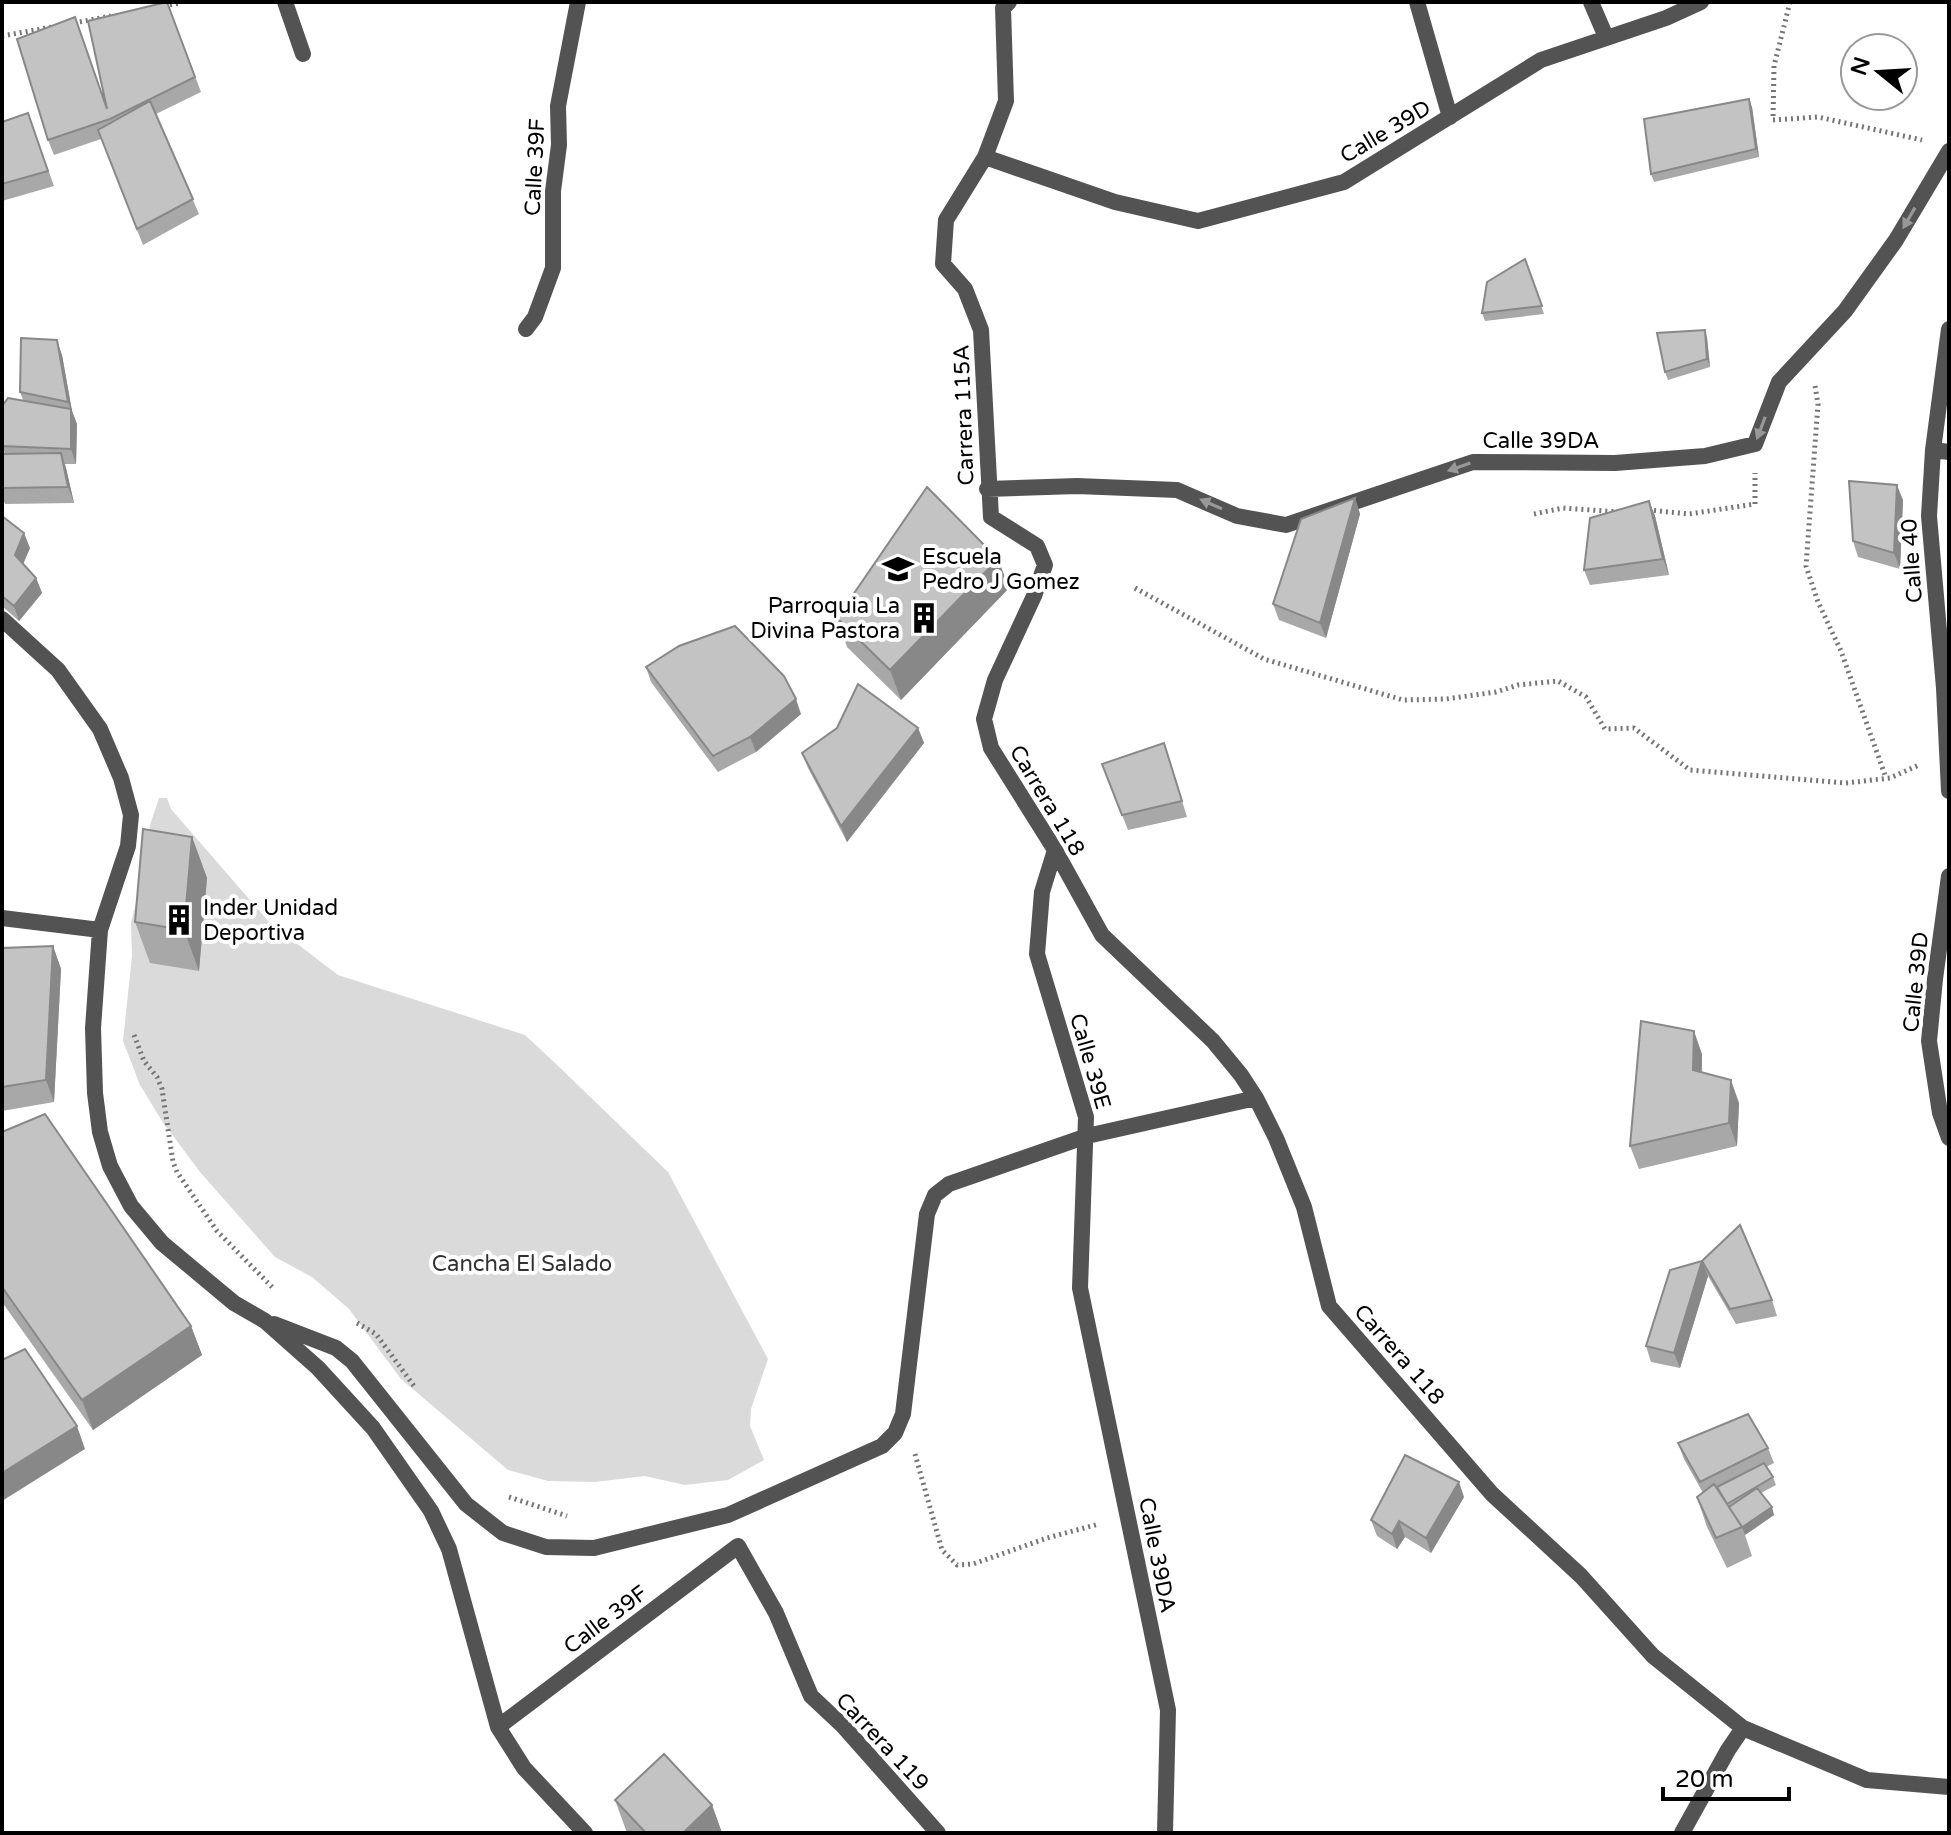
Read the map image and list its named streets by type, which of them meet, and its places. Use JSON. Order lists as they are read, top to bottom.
{
  "streets": {
    "street": [
      "Calle 39D",
      "Calle 39F",
      "Carrera 115A",
      "Calle 39DA",
      "Calle 40",
      "Carrera 118",
      "Calle 39E",
      "Carrera 119"
    ]
  },
  "crossings": [
    ["Calle 39D", "Carrera 115A"],
    ["Calle 39F", "Carrera 119"],
    ["Carrera 115A", "Calle 39DA"],
    ["Carrera 115A", "Carrera 118"],
    ["Calle 39DA", "Calle 39E"],
    ["Carrera 118", "Calle 39E"]
  ],
  "one_way": ["Calle 39DA"],
  "parks": ["Cancha El Salado"],
  "places": {
    "school or university": ["Escuela Pedro J Gomez"],
    "building": ["Parroquia La Divina Pastora", "Inder Unidad Deportiva"]
  },
  "scale_bar": "20 m",
  "north": "left"
}
